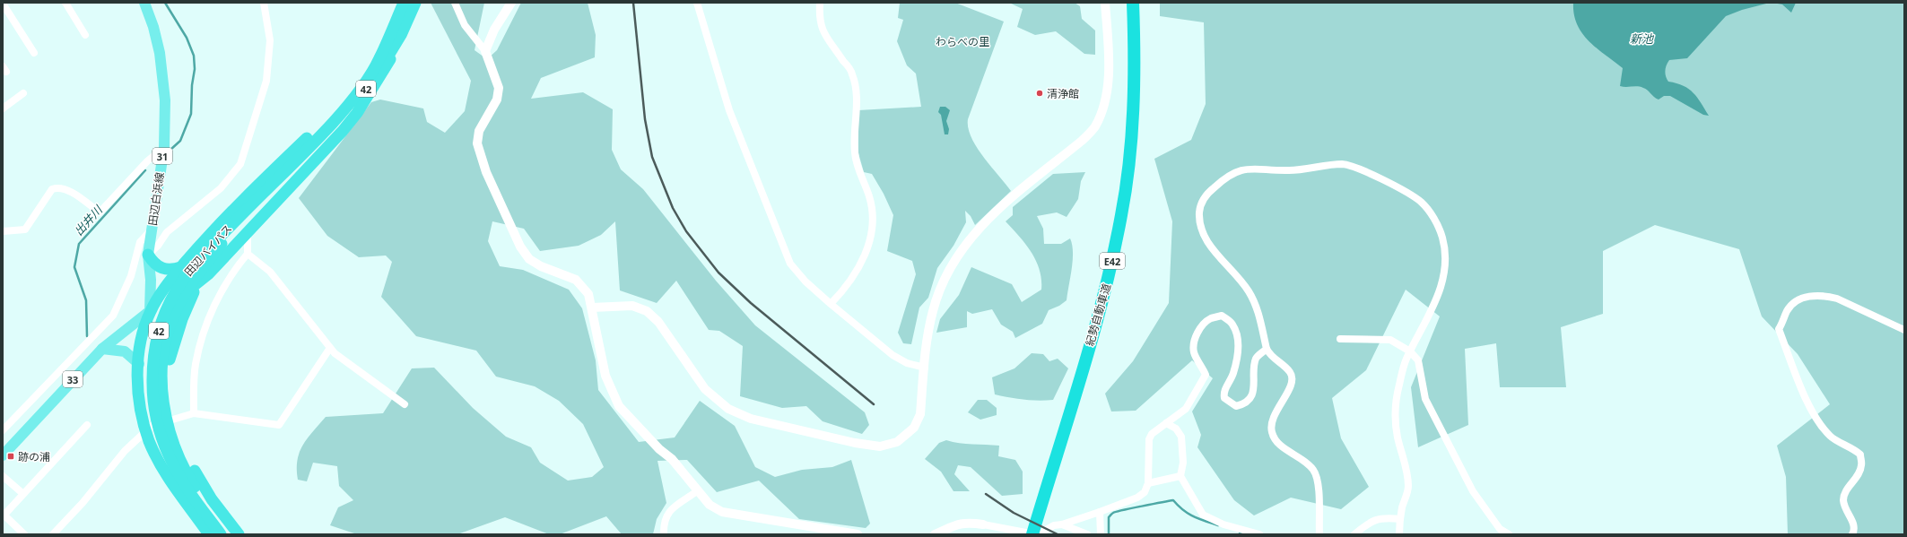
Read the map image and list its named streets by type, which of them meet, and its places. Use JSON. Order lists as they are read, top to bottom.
{
  "streets": {
    "highway": [
      "42",
      "田辺バイパス",
      "E42",
      "紀勢自動車道"
    ],
    "main road": ["31", "田辺白浜線", "33"]
  },
  "crossings": [
    ["42", "田辺白浜線"],
    ["42", "田辺バイパス"],
    ["42", "33"],
    ["田辺白浜線", "33"]
  ],
  "water": ["新池", "出井川"],
  "parks": ["わらべの里"],
  "places": {
    "other": ["清浄館"],
    "transit": ["跡の浦"]
  }
}
